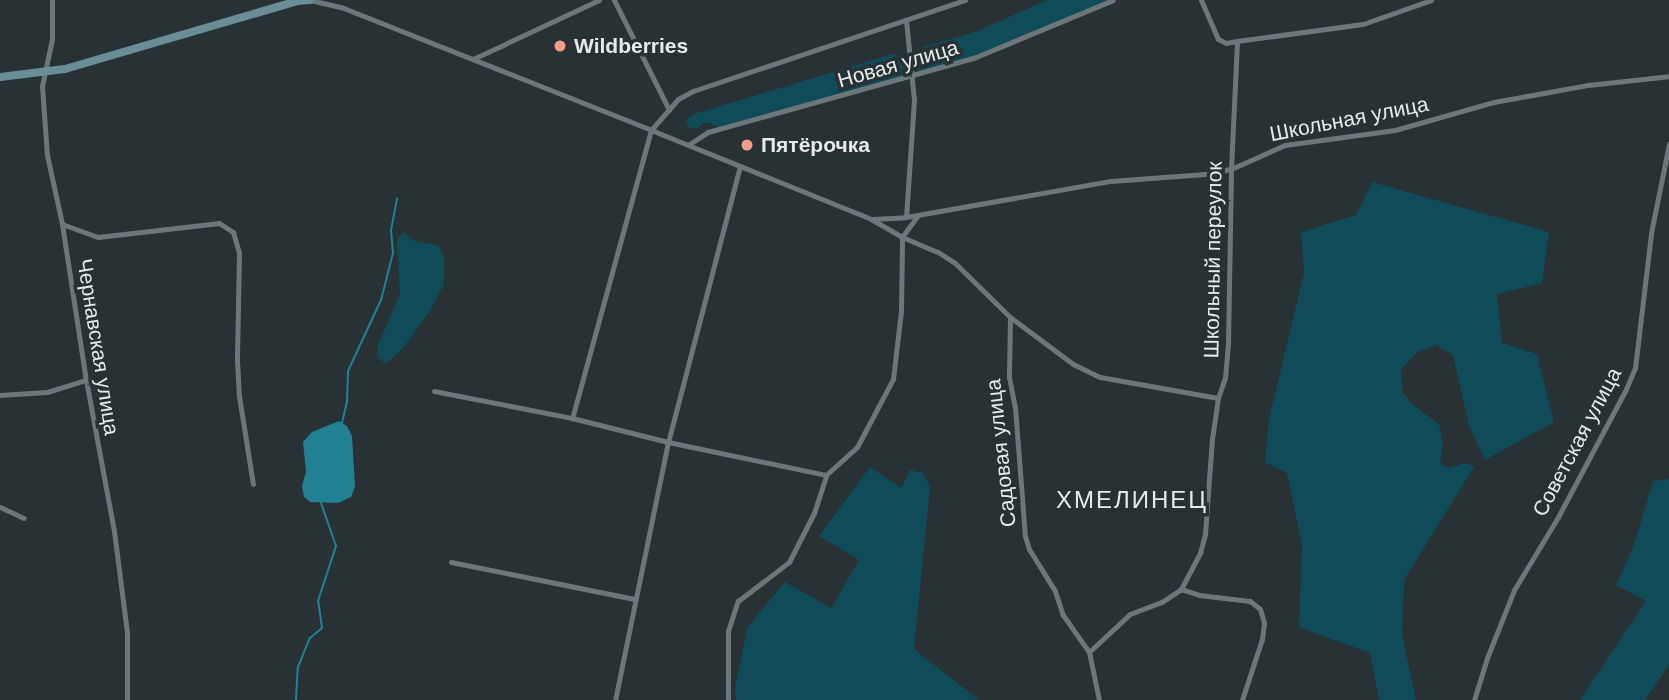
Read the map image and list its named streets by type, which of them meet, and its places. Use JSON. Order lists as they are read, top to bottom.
{
  "streets": {
    "street": [
      "Новая улица",
      "Школьная улица",
      "Школьный переулок",
      "Чернавская улица",
      "Советская улица",
      "Садовая улица"
    ]
  },
  "crossings": [
    ["Школьная улица", "Школьный переулок"]
  ],
  "districts": ["ХМЕЛИНЕЦ"],
  "places": ["Wildberries", "Пятёрочка"]
}
